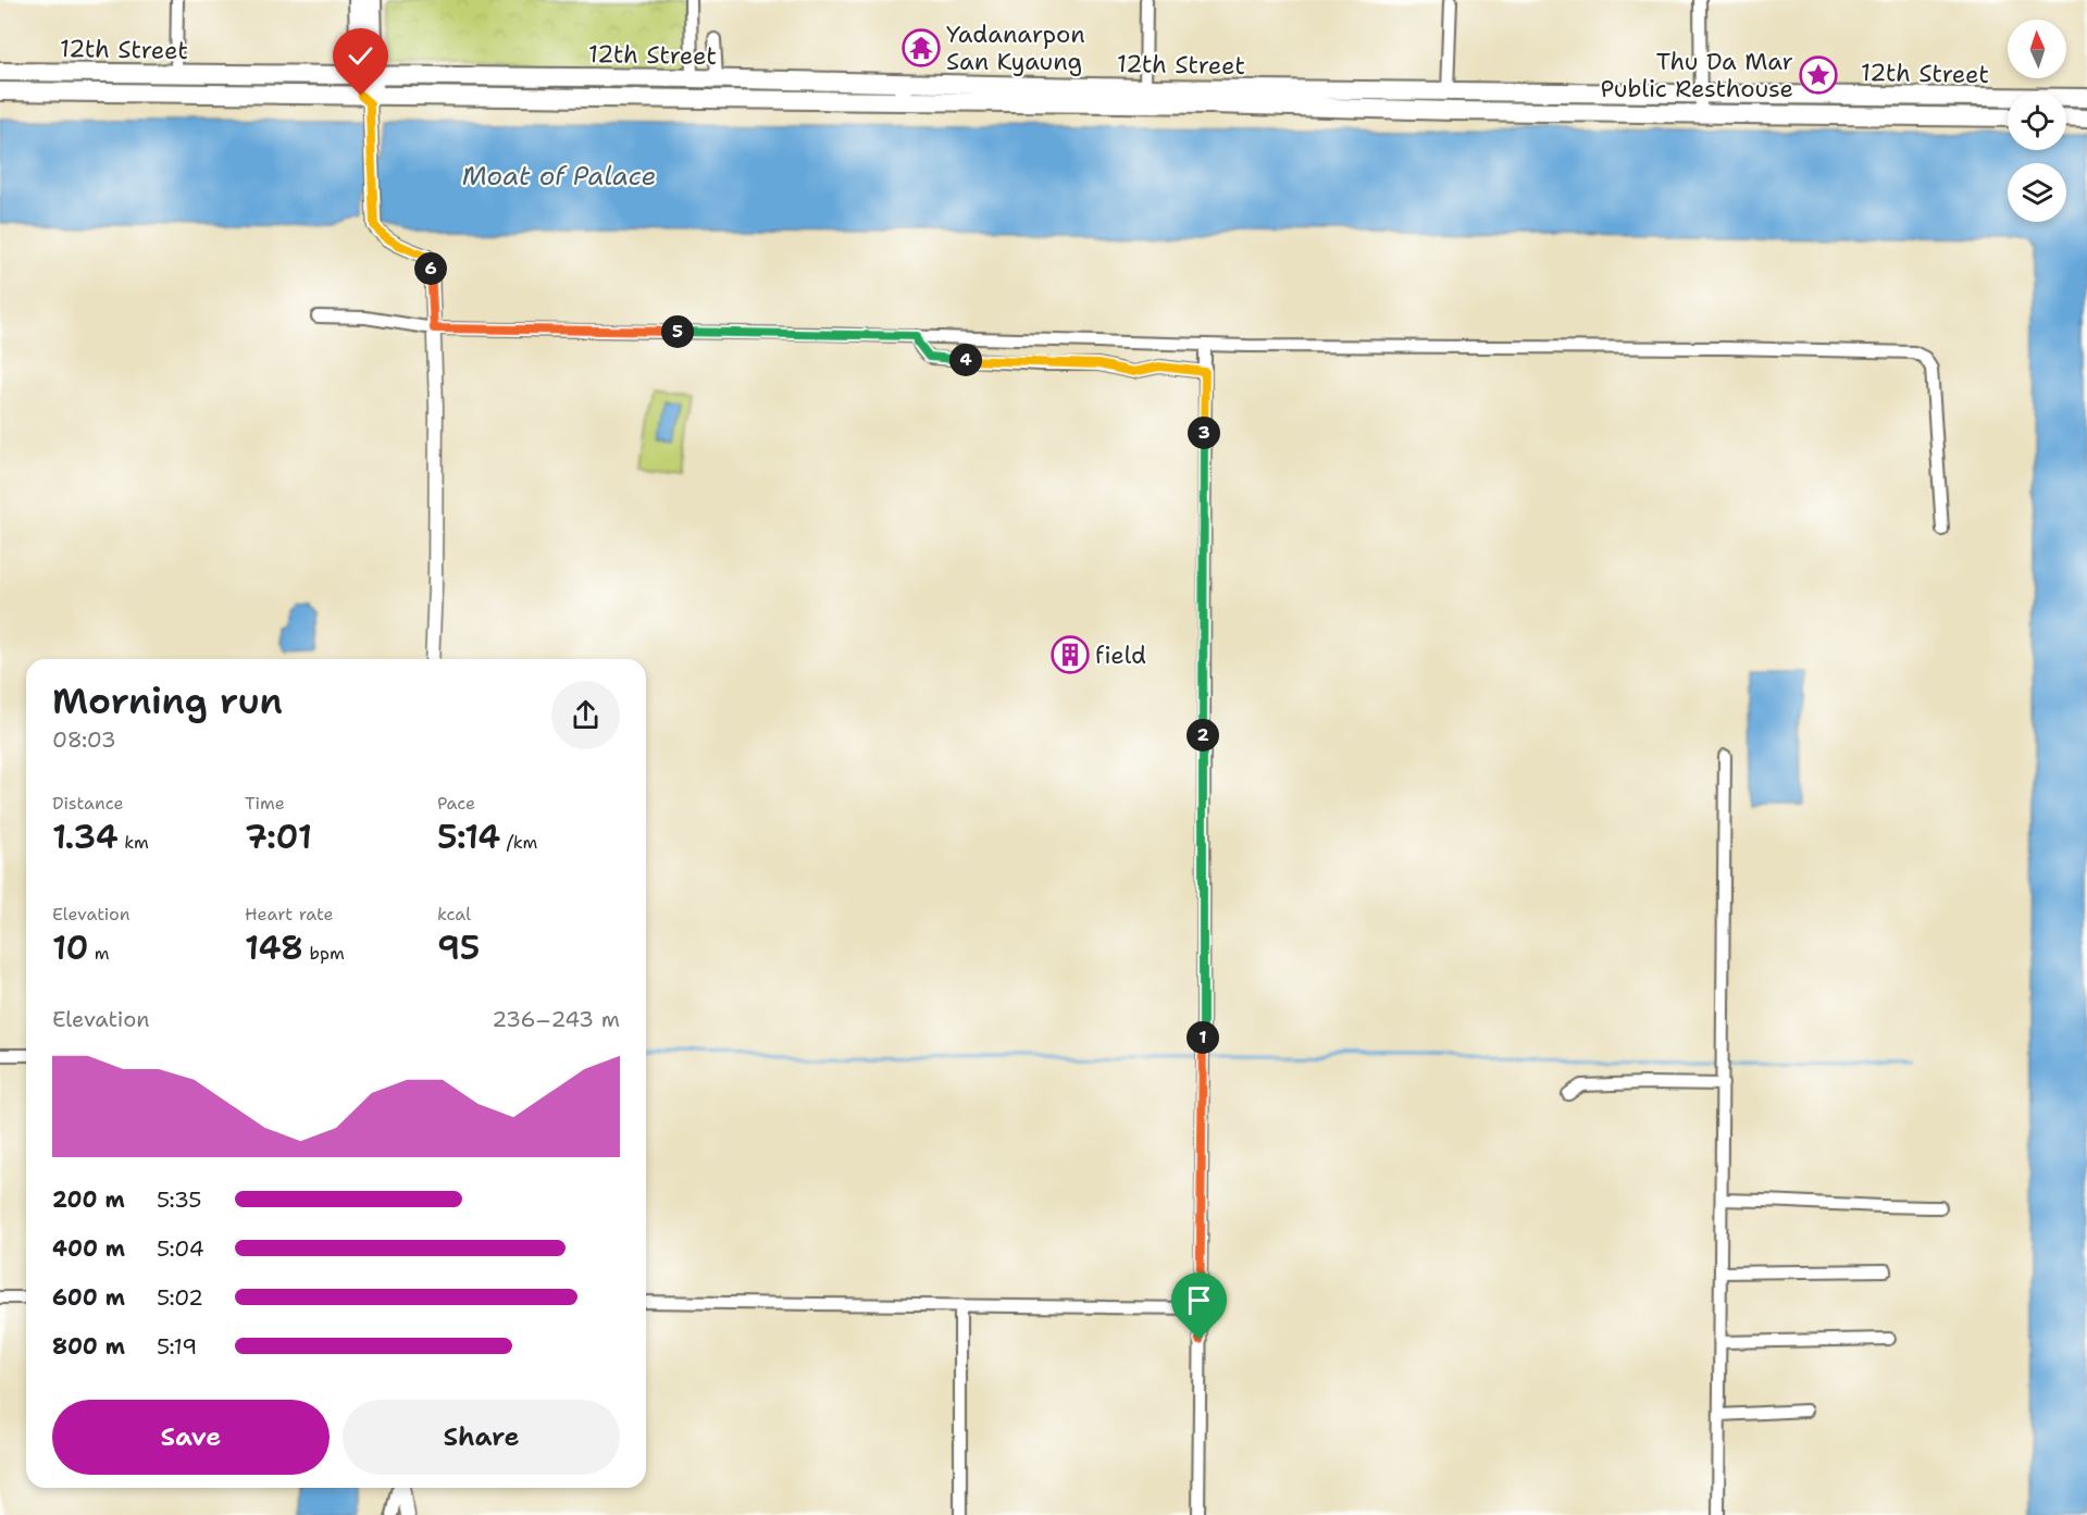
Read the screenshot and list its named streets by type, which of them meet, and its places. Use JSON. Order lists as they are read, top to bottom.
{
  "streets": {
    "main road": ["12th Street"]
  },
  "water": ["Moat of Palace"],
  "places": {
    "temple": ["Yadanarpon San Kyaung"],
    "place": ["Thu Da Mar Public Resthouse"],
    "building": ["field"]
  },
  "north": "top",
  "page": {
    "pins": [
      "6",
      "5",
      "4",
      "3",
      "2",
      "1"
    ],
    "heading": ["Morning run", "08:03"],
    "stats": [
      ["Distance", "1.34 km"],
      ["Time", "7:01"],
      ["Pace", "5:14 /km"],
      ["Elevation", "10 m"],
      ["Heart rate", "148 bpm"],
      ["kcal", "95"]
    ],
    "chart": ["Elevation", "236–243 m"],
    "list": [
      {
        "name": "200 m",
        "note": "5:35"
      },
      {
        "name": "400 m",
        "note": "5:04"
      },
      {
        "name": "600 m",
        "note": "5:02"
      },
      {
        "name": "800 m",
        "note": "5:19"
      }
    ],
    "buttons": ["Save", "Share"]
  }
}
